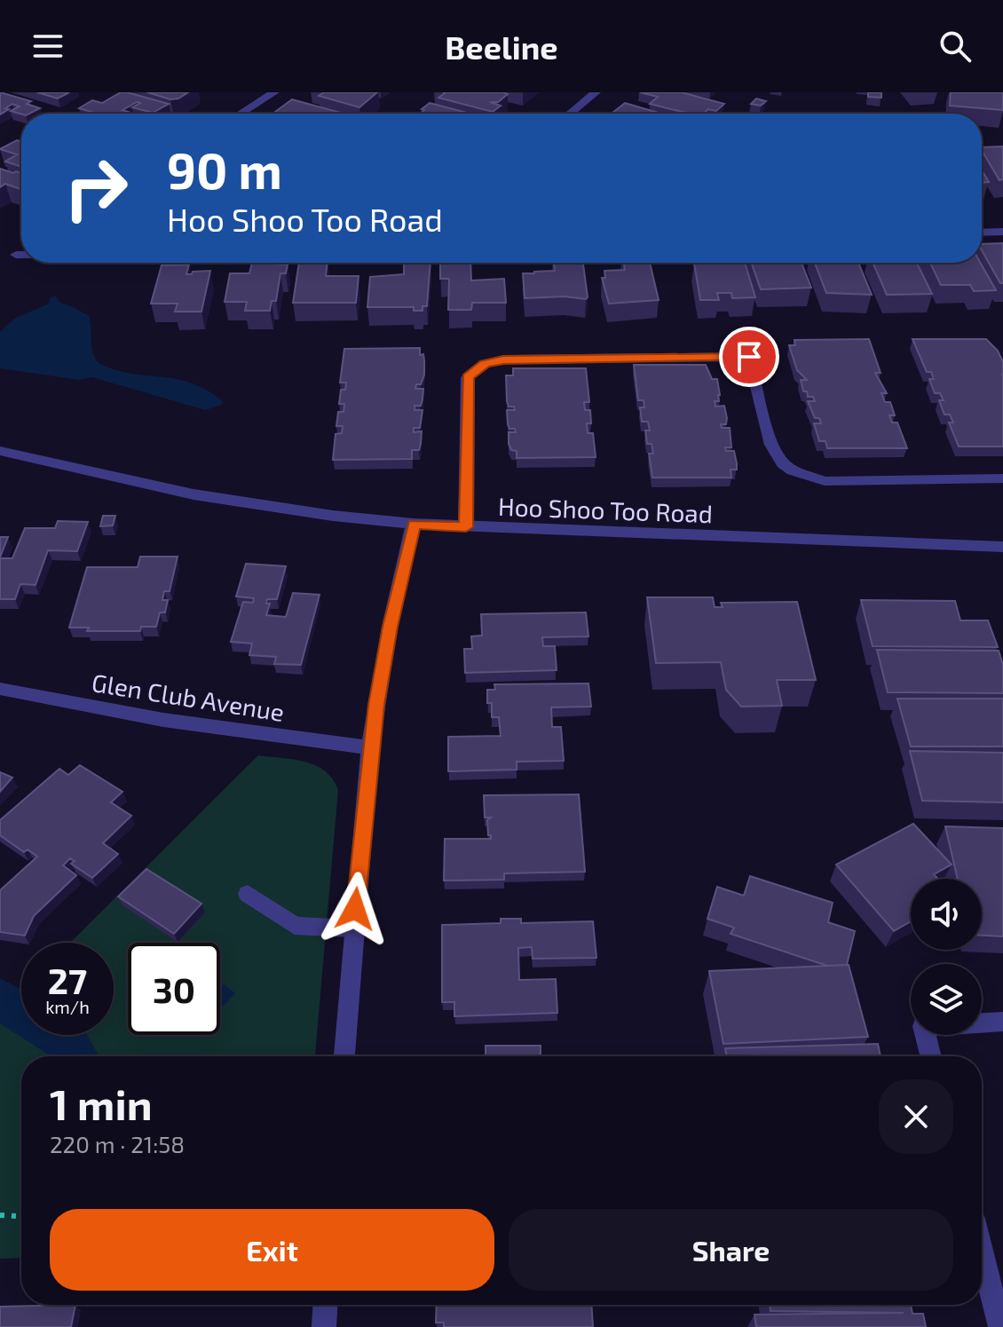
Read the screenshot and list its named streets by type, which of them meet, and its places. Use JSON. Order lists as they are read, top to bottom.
{
  "streets": {
    "street": ["Hoo Shoo Too Road", "Glen Club Avenue"]
  },
  "page": {
    "header": "Beeline",
    "turn": ["90 m", "Hoo Shoo Too Road"],
    "speed": "27 km/h",
    "limit": "30",
    "heading": ["1 min", "220 m · 21:58"],
    "buttons": ["Exit", "Share"]
  }
}
